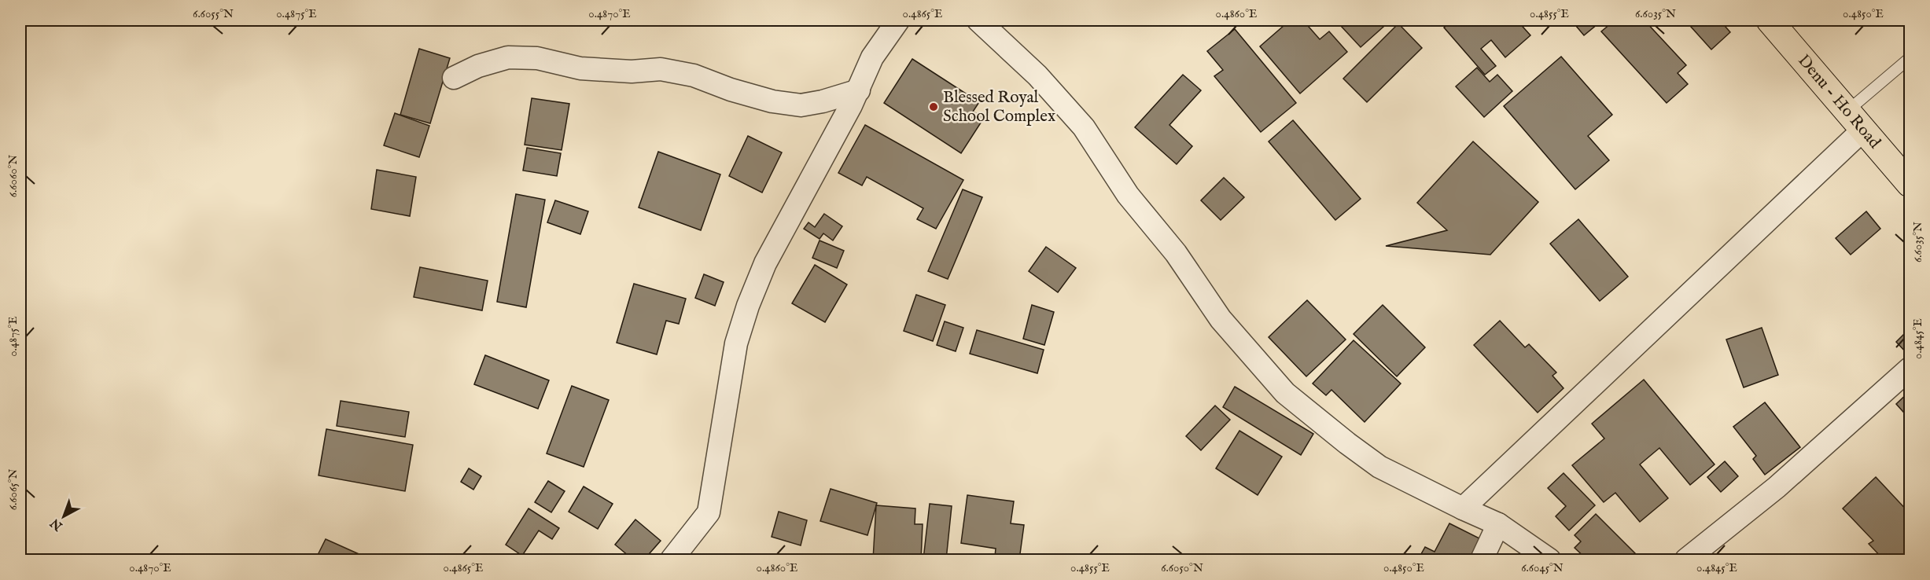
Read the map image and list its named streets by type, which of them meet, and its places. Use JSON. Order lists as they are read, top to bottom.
{
  "streets": {
    "main road": ["Denu - Ho Road"]
  },
  "places": ["Blessed Royal School Complex"],
  "north": "bottom left",
  "coordinates": [
    "6.6055°N",
    "0.4875°E",
    "0.4870°E",
    "0.4865°E",
    "0.4860°E",
    "0.4855°E",
    "6.6035°N",
    "0.4850°E",
    "6.6060°N",
    "0.4845°E",
    "6.6065°N",
    "6.6050°N",
    "6.6045°N"
  ]
}
